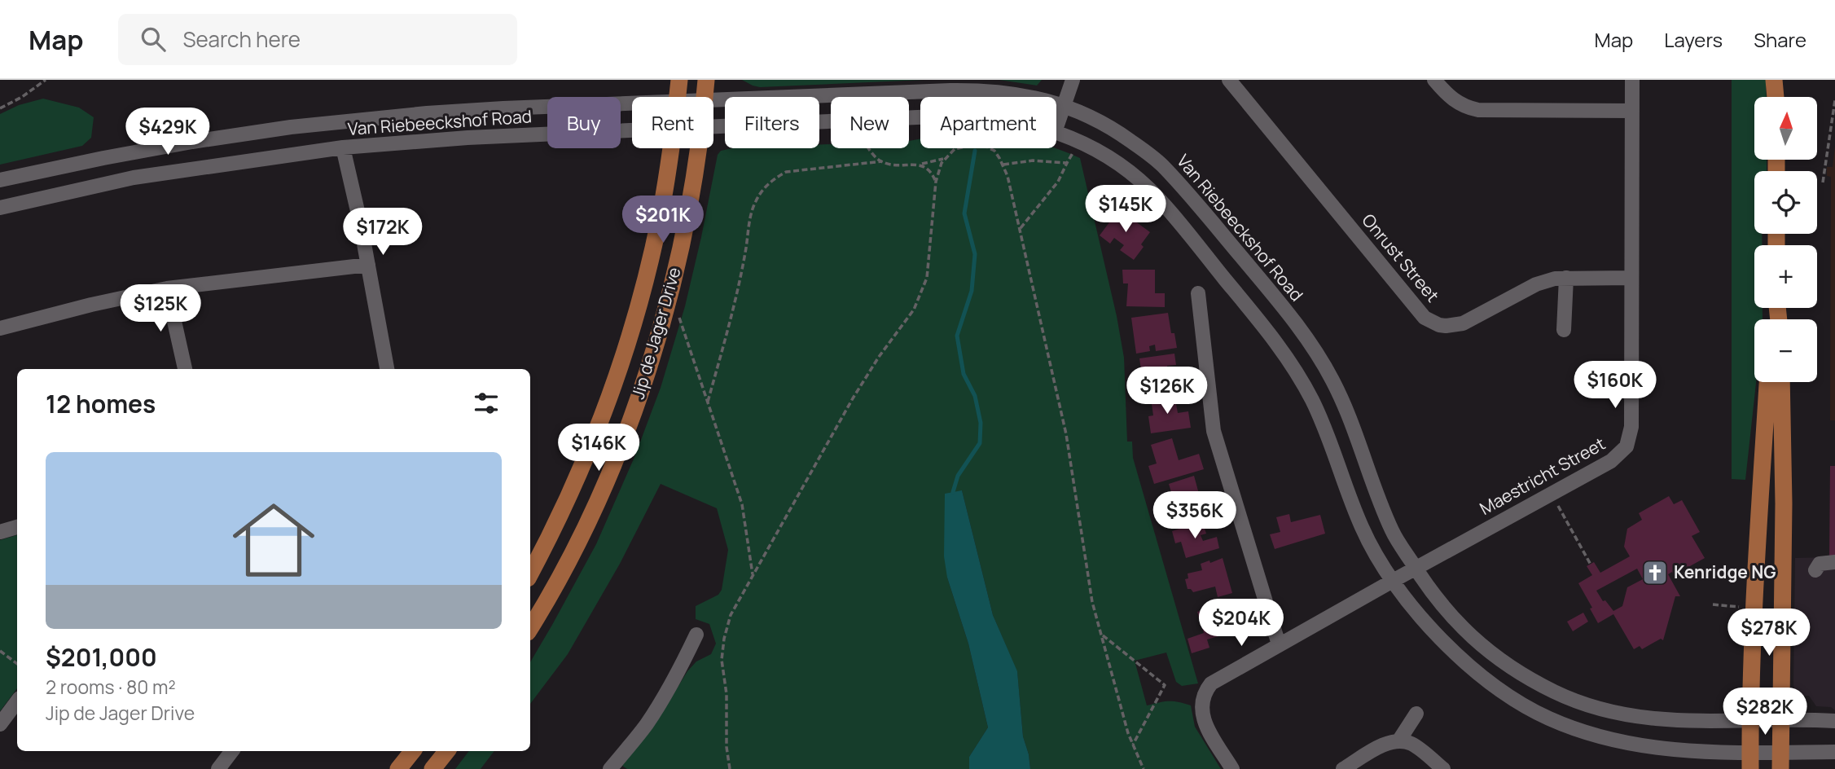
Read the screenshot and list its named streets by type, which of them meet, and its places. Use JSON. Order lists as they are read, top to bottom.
{
  "streets": {
    "main road": ["Jip de Jager Drive"],
    "street": ["Van Riebeeckshof Road", "Onrust Street", "Maestricht Street"]
  },
  "crossings": [
    ["Van Riebeeckshof Road", "Maestricht Street"],
    ["Onrust Street", "Maestricht Street"]
  ],
  "places": {
    "church": ["Kenridge NG"]
  },
  "north": "top",
  "page": {
    "header": "Map",
    "search": "Search here",
    "nav": ["Map", "Layers", "Share"],
    "map_buttons": ["+", "−"],
    "chip": [
      "Buy",
      "Rent",
      "Filters",
      "New",
      "Apartment"
    ],
    "price": [
      "$429K",
      "$145K",
      "$201K",
      "$172K",
      "$125K",
      "$160K",
      "$126K",
      "$146K",
      "$356K",
      "$204K",
      "$278K",
      "$282K"
    ],
    "heading": "12 homes",
    "list": [
      {
        "name": "$201,000",
        "note": "2 rooms · 80 m² · Jip de Jager Drive"
      }
    ]
  }
}
